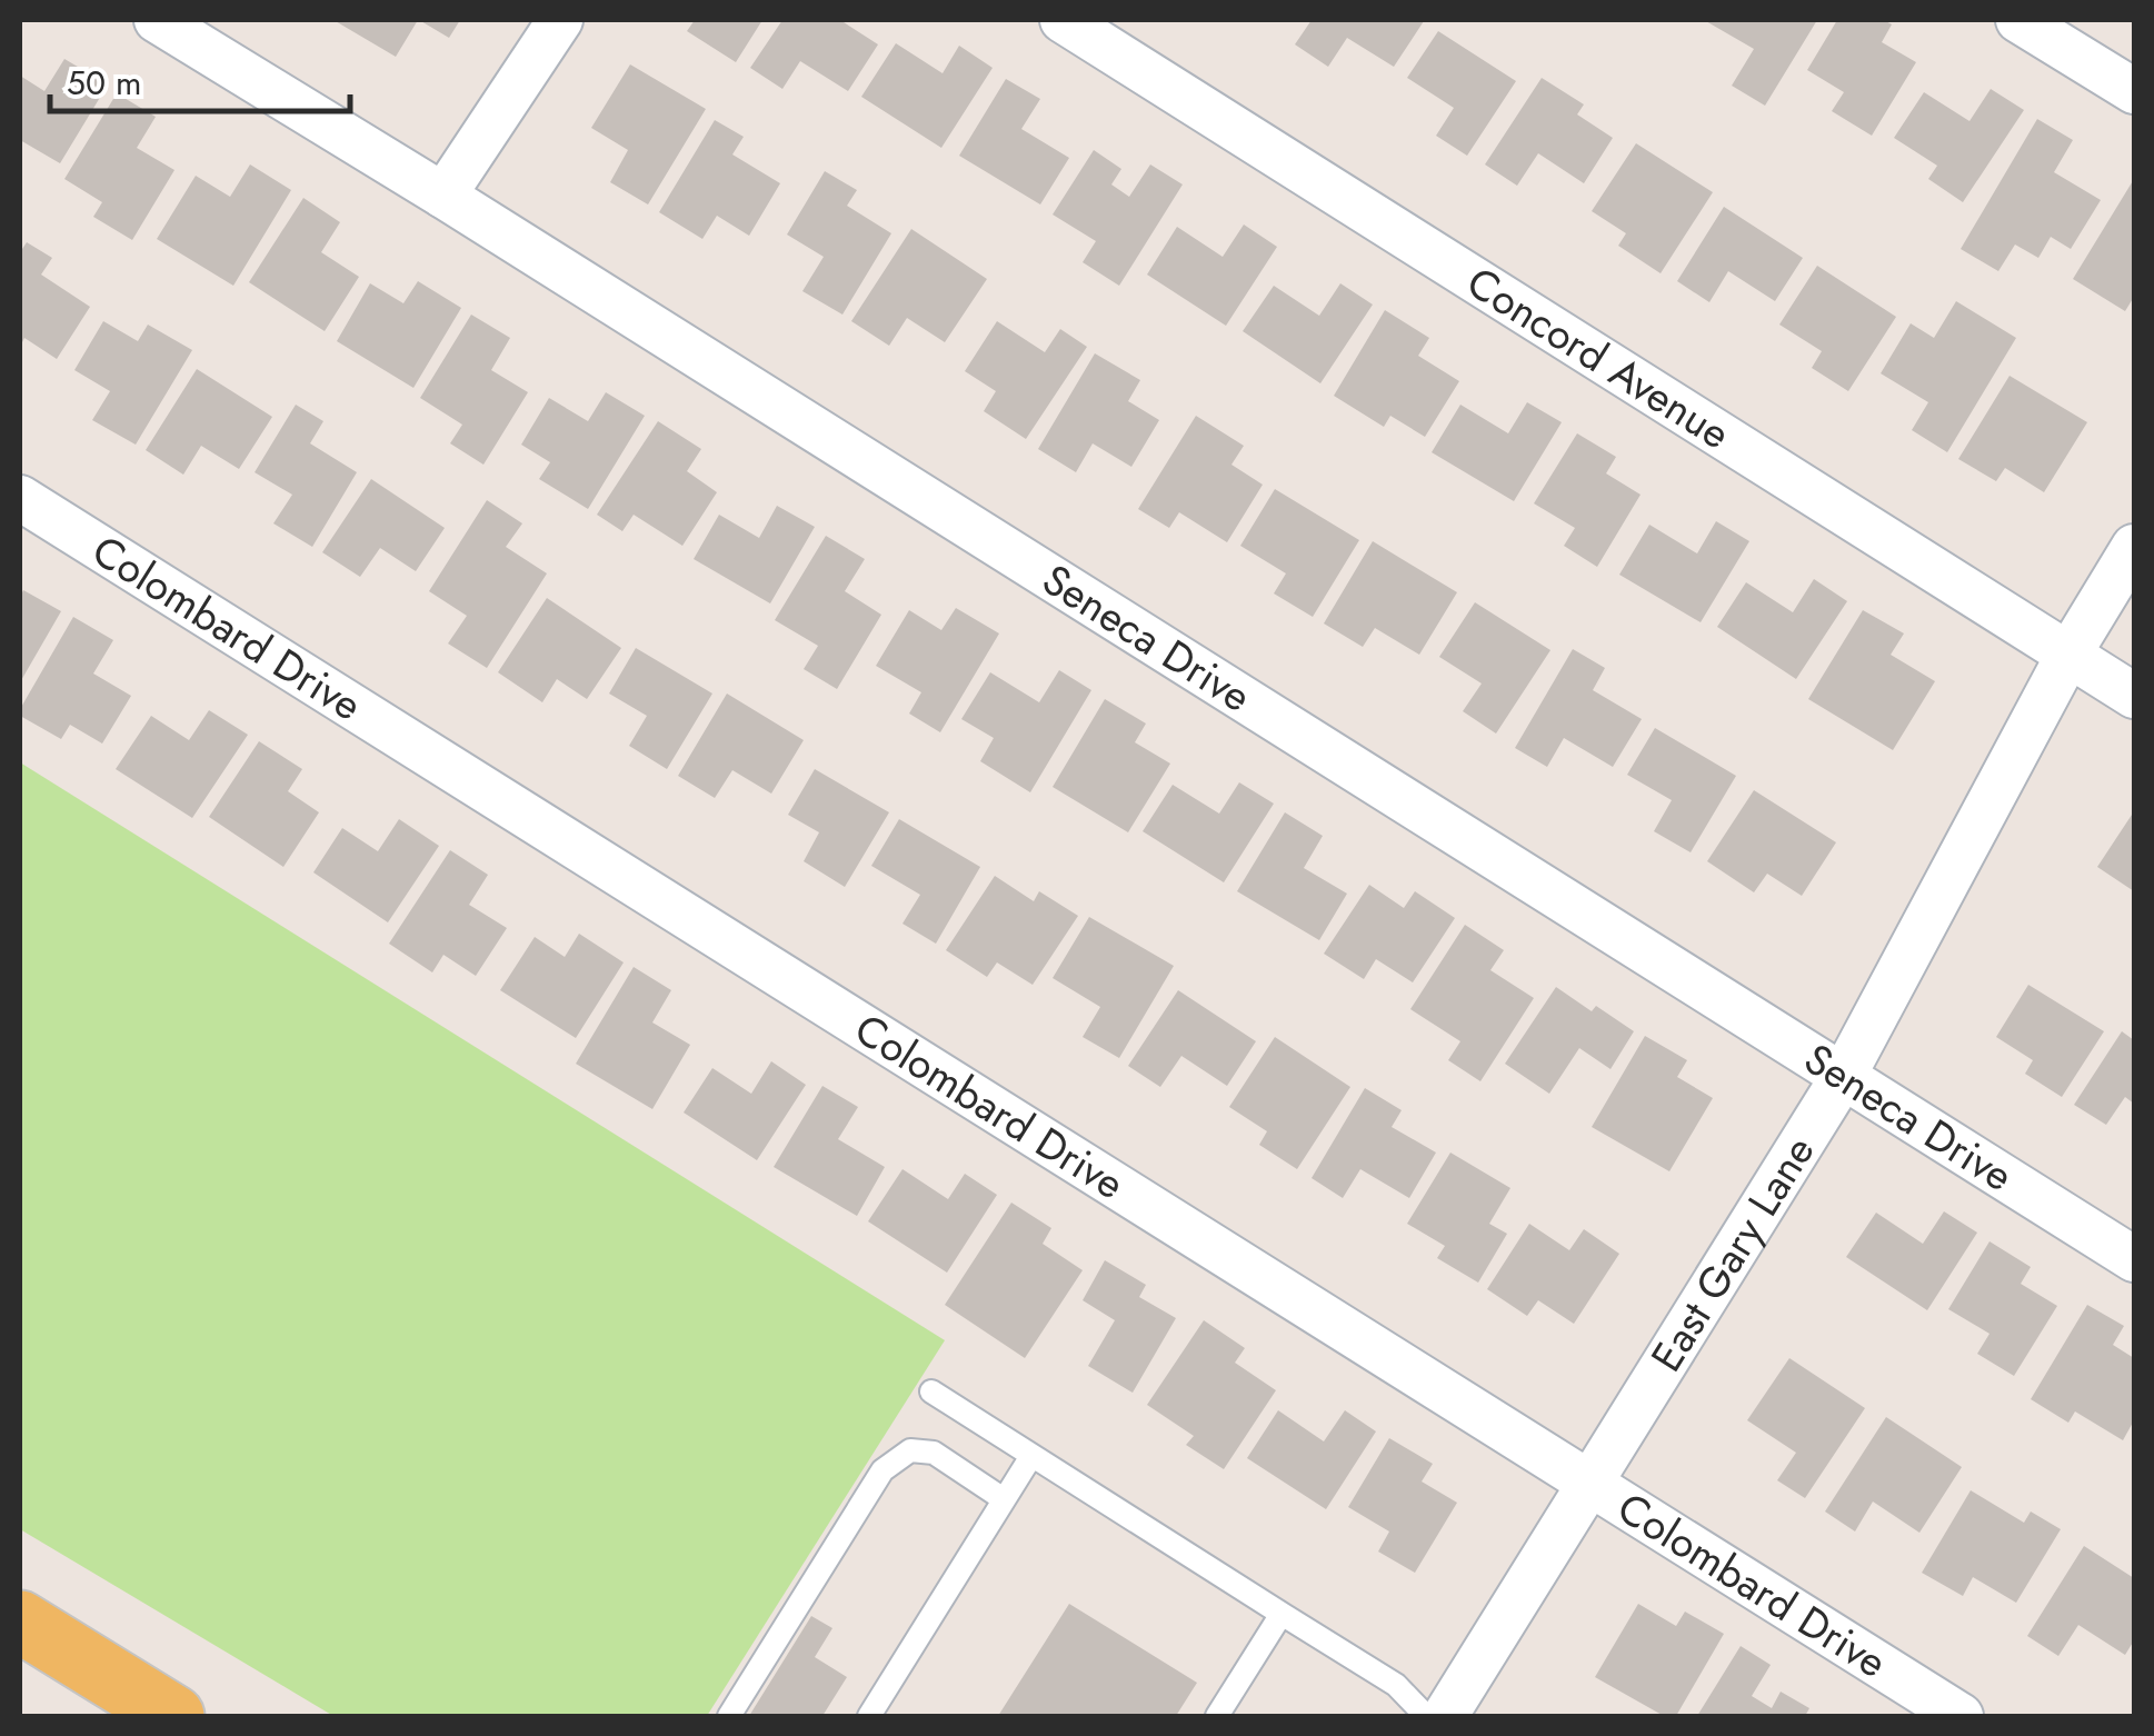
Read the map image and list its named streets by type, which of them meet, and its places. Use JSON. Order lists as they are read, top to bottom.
{
  "streets": {
    "street": [
      "Concord Avenue",
      "Colombard Drive",
      "Seneca Drive",
      "East Gary Lane"
    ]
  },
  "crossings": [
    ["Concord Avenue", "East Gary Lane"],
    ["Colombard Drive", "East Gary Lane"],
    ["Seneca Drive", "East Gary Lane"]
  ],
  "scale_bar": "50 m"
}
